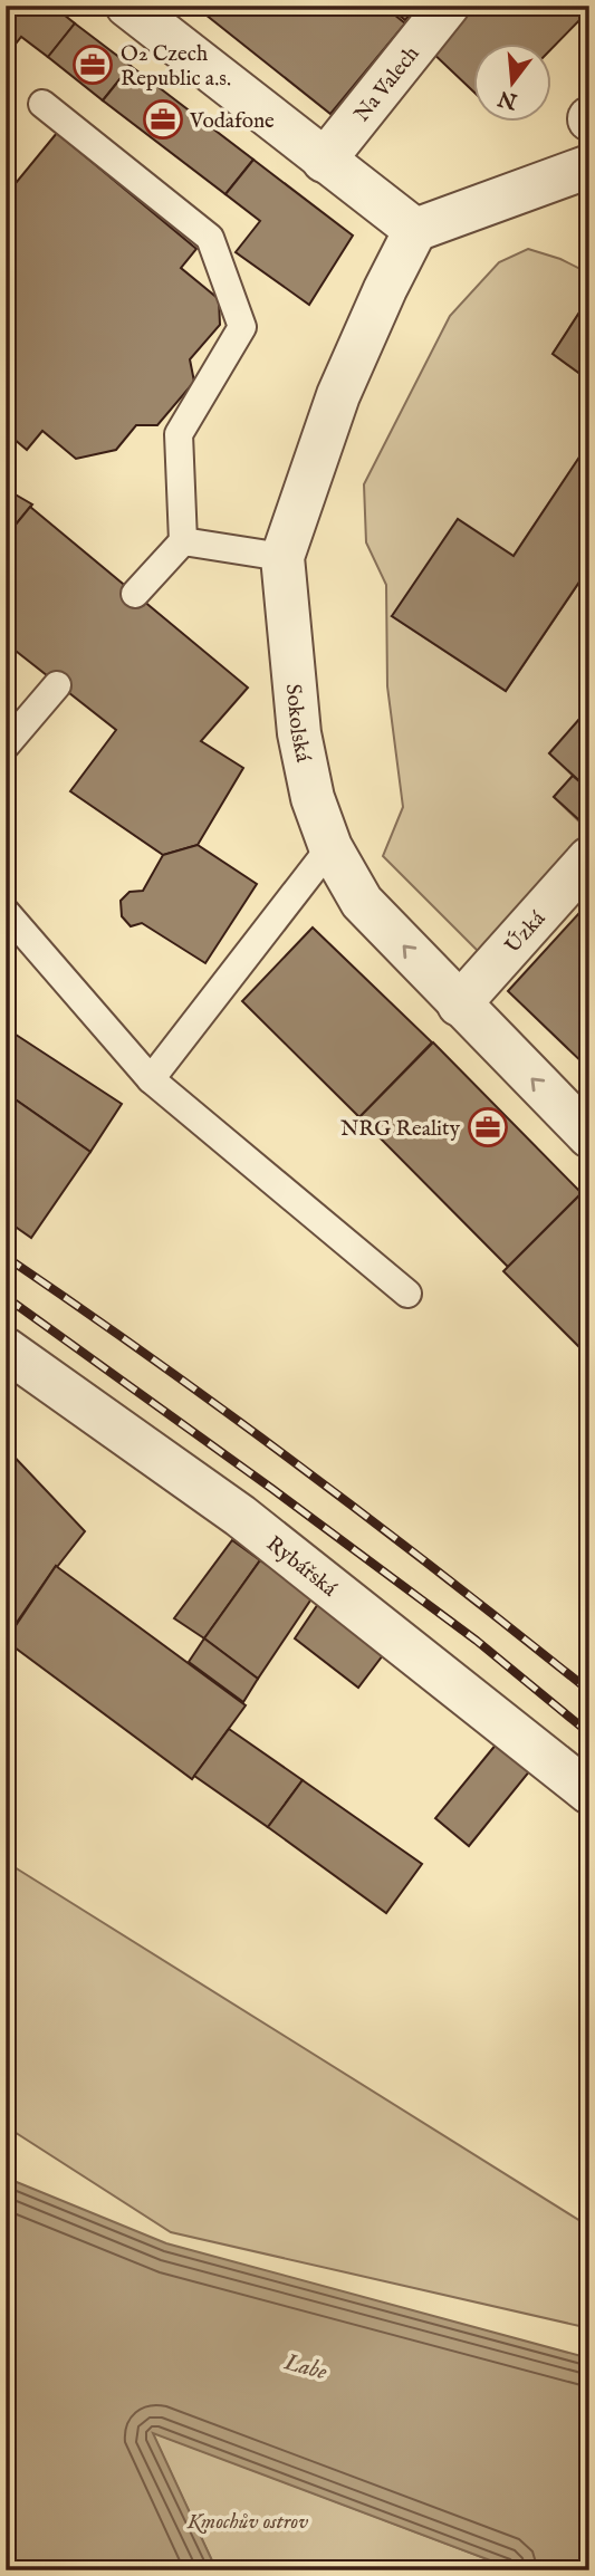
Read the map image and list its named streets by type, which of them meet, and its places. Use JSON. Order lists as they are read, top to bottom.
{
  "streets": {
    "street": [
      "Na Valech",
      "Sokolská",
      "Úzká",
      "Rybářská"
    ]
  },
  "crossings": [
    ["Sokolská", "Úzká"]
  ],
  "one_way": ["Sokolská"],
  "water": ["Labe"],
  "parks": ["Kmochův ostrov"],
  "places": {
    "office": ["O2 Czech Republic a.s.", "Vodafone", "NRG Reality"]
  },
  "north": "bottom"
}
